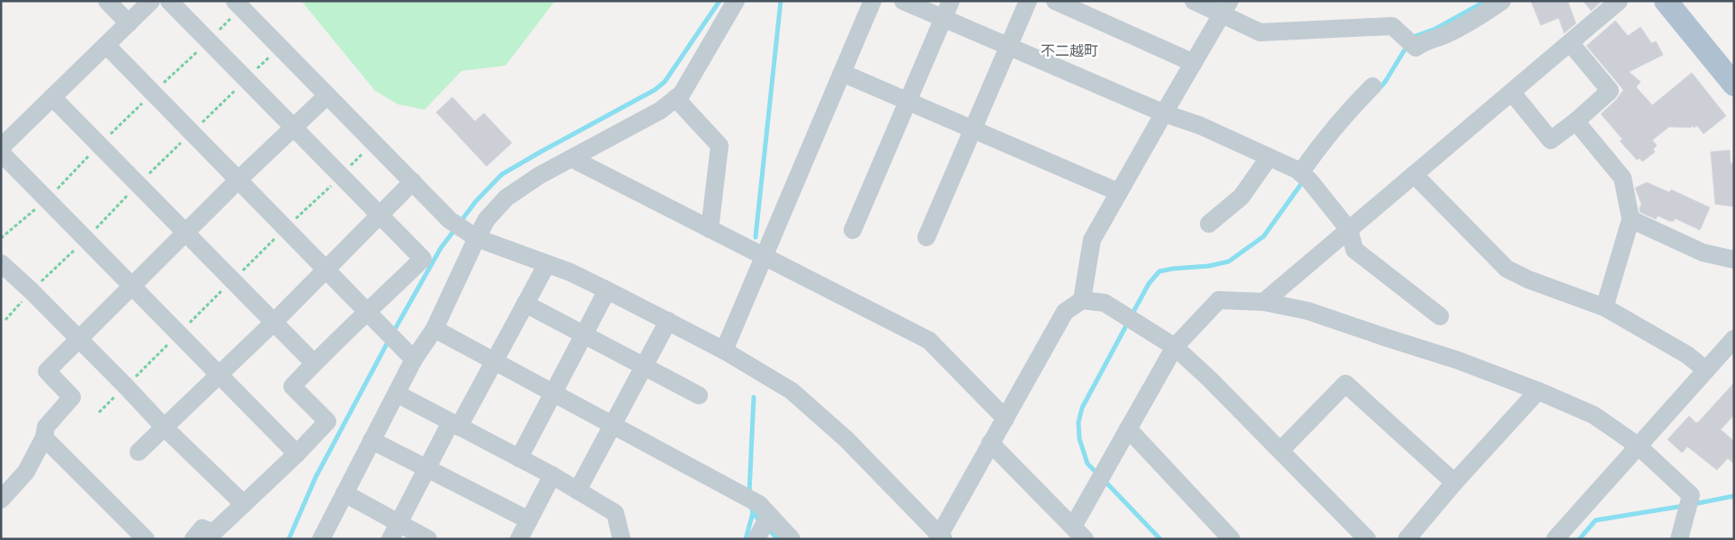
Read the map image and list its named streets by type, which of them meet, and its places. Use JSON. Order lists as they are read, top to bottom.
{
  "districts": ["不二越町"]
}
